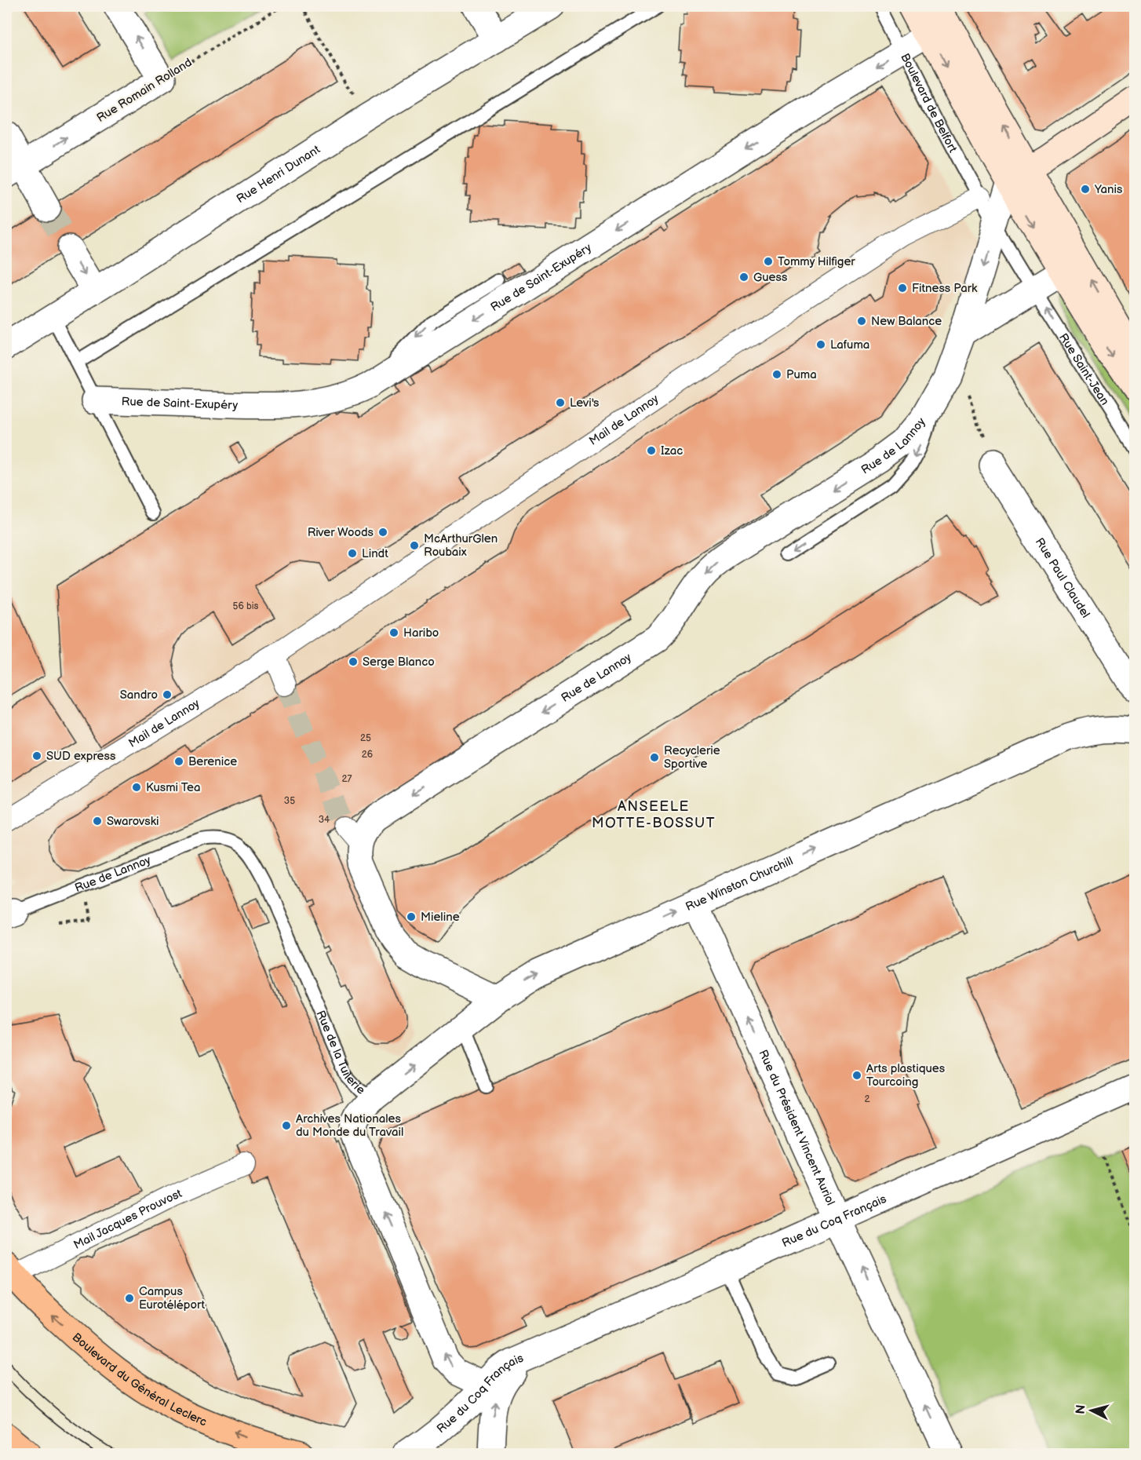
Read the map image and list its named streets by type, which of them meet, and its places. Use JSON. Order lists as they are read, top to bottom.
{
  "streets": {
    "main road": ["Boulevard du Général Leclerc"],
    "street": [
      "Rue Romain Rolland",
      "Rue Henri Dunant",
      "Rue de Saint-Exupéry",
      "Mail de Lannoy",
      "Rue de Lannoy",
      "Rue Paul Claudel",
      "Rue Winston Churchill",
      "Rue de la Tuilerie",
      "Rue du Président Vincent Auriol",
      "Mail Jacques Prouvost",
      "Rue du Coq Français"
    ],
    "lane": ["Boulevard de Belfort", "Rue Saint-Jean"]
  },
  "crossings": [
    ["Boulevard de Belfort", "Rue de Saint-Exupéry"],
    ["Boulevard de Belfort", "Rue Saint-Jean"],
    ["Boulevard de Belfort", "Mail de Lannoy"],
    ["Rue Saint-Jean", "Mail de Lannoy"],
    ["Rue Saint-Jean", "Rue de Lannoy"],
    ["Rue de Lannoy", "Rue Winston Churchill"],
    ["Rue de Lannoy", "Rue de la Tuilerie"],
    ["Rue Winston Churchill", "Rue de la Tuilerie"],
    ["Rue Winston Churchill", "Rue du Président Vincent Auriol"],
    ["Rue de la Tuilerie", "Rue du Coq Français"],
    ["Rue du Président Vincent Auriol", "Rue du Coq Français"],
    ["Mail Jacques Prouvost", "Boulevard du Général Leclerc"]
  ],
  "one_way": [
    "Rue Romain Rolland",
    "Rue de Saint-Exupéry",
    "Rue Saint-Jean",
    "Rue Winston Churchill",
    "Rue de la Tuilerie",
    "Rue du Président Vincent Auriol",
    "Boulevard du Général Leclerc"
  ],
  "districts": ["ANSEELE MOTTE-BOSSUT"],
  "places": [
    "Yanis",
    "Tommy Hilfiger",
    "Guess",
    "Fitness Park",
    "New Balance",
    "Lafuma",
    "Puma",
    "Levi's",
    "Izac",
    "River Woods",
    "McArthurGlen Roubaix",
    "Lindt",
    "Haribo",
    "Serge Blanco",
    "Sandro",
    "SUD express",
    "Recyclerie Sportive",
    "Berenice",
    "Kusmi Tea",
    "Swarovski",
    "Mieline",
    "Arts plastiques Tourcoing",
    "Archives Nationales du Monde du Travail",
    "Campus Eurotéléport"
  ],
  "house_numbers": [
    "56 bis",
    "25",
    "26",
    "27",
    "35",
    "34",
    "2"
  ],
  "north": "left"
}
